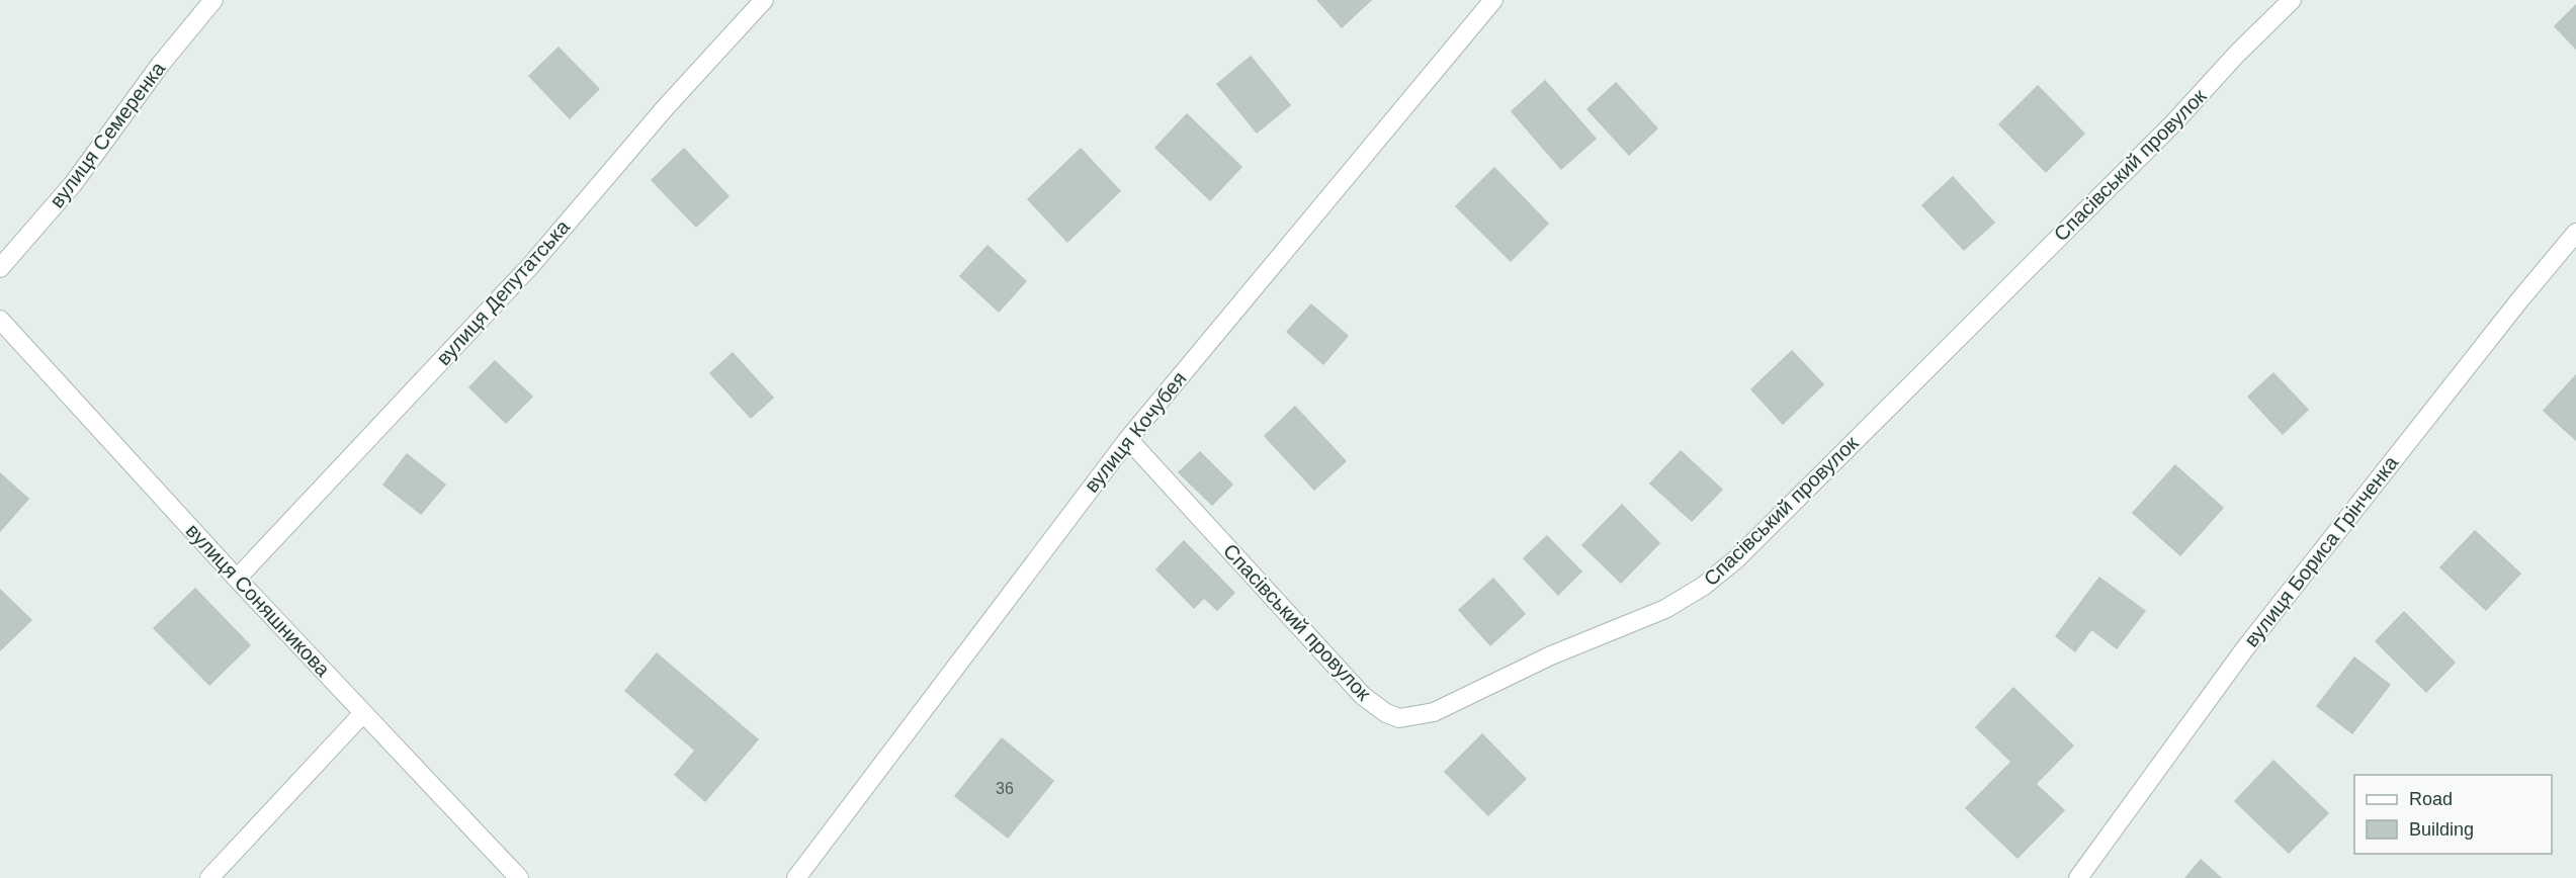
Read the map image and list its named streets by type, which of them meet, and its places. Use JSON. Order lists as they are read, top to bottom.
{
  "streets": {
    "street": [
      "вулиця Семеренка",
      "Спасівський провулок",
      "вулиця Депутатська",
      "вулиця Кочубея",
      "вулиця Бориса Грінченка",
      "вулиця Соняшникова"
    ]
  },
  "crossings": [
    ["Спасівський провулок", "вулиця Кочубея"],
    ["вулиця Депутатська", "вулиця Соняшникова"]
  ],
  "house_numbers": ["36"],
  "legend": ["Road", "Building"]
}
